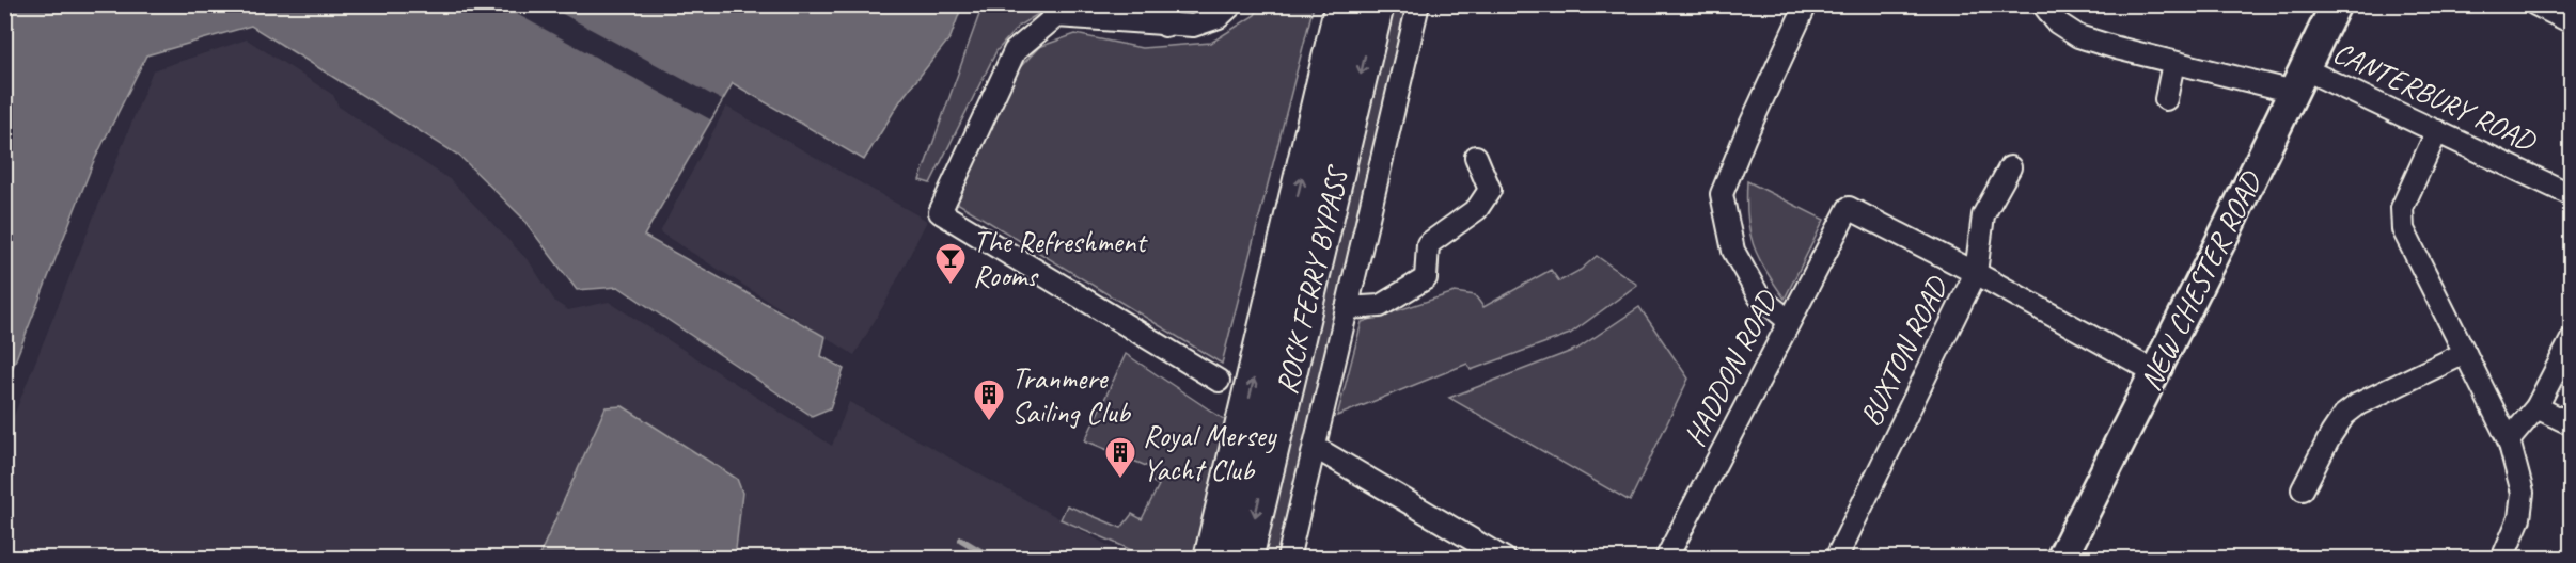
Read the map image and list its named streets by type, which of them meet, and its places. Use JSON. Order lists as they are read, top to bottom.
{
  "streets": {
    "highway": ["ROCK FERRY BYPASS"],
    "main road": ["NEW CHESTER ROAD"],
    "street": ["CANTERBURY ROAD", "BUXTON ROAD", "HADDON ROAD"]
  },
  "crossings": [
    ["CANTERBURY ROAD", "NEW CHESTER ROAD"],
    ["BUXTON ROAD", "HADDON ROAD"]
  ],
  "places": {
    "bar": ["The Refreshment Rooms"],
    "building": ["Tranmere Sailing Club", "Royal Mersey Yacht Club"]
  }
}
